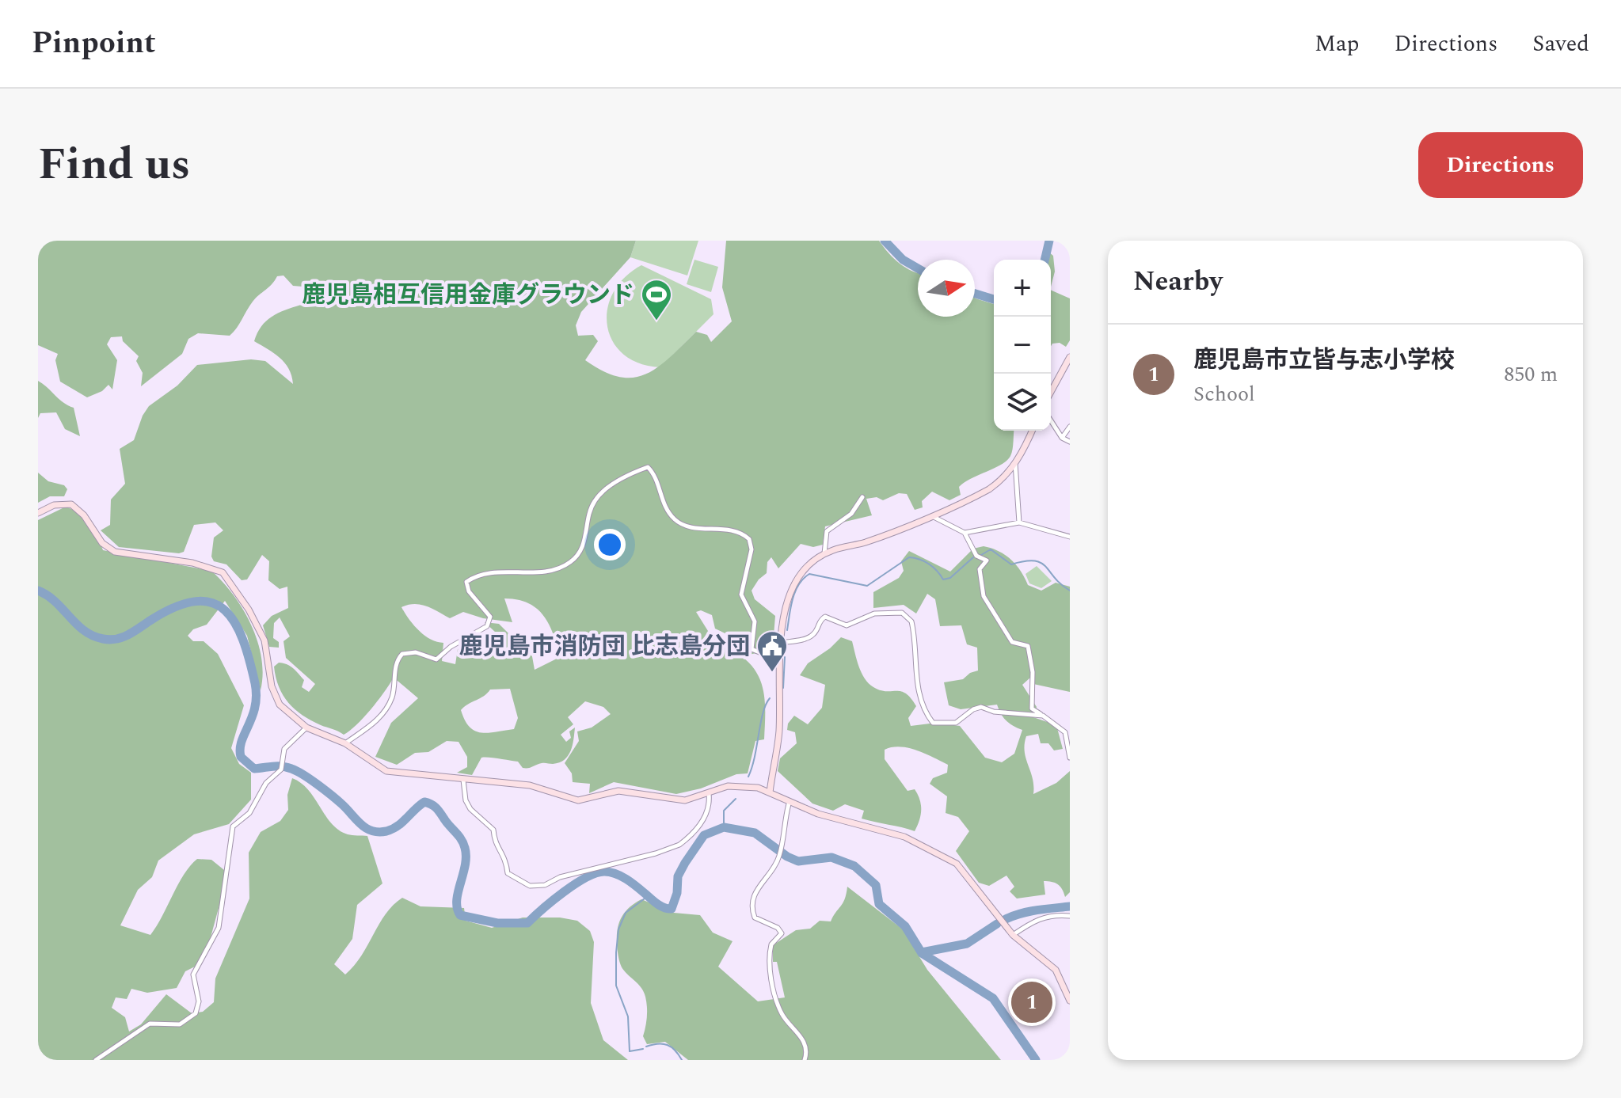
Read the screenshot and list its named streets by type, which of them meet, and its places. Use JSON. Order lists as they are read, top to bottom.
{
  "places": {
    "sports": ["鹿児島相互信用金庫グラウンド"],
    "public building": ["鹿児島市消防団 比志島分団"]
  },
  "north": "right",
  "page": {
    "header": "Pinpoint",
    "nav": ["Map", "Directions", "Saved"],
    "title": "Find us",
    "buttons": "Directions",
    "heading": "Nearby",
    "map_buttons": ["+", "−"],
    "list": [
      {
        "mark": "1",
        "name": "鹿児島市立皆与志小学校",
        "note": "School",
        "value": "850 m"
      }
    ],
    "pins": "1"
  }
}
